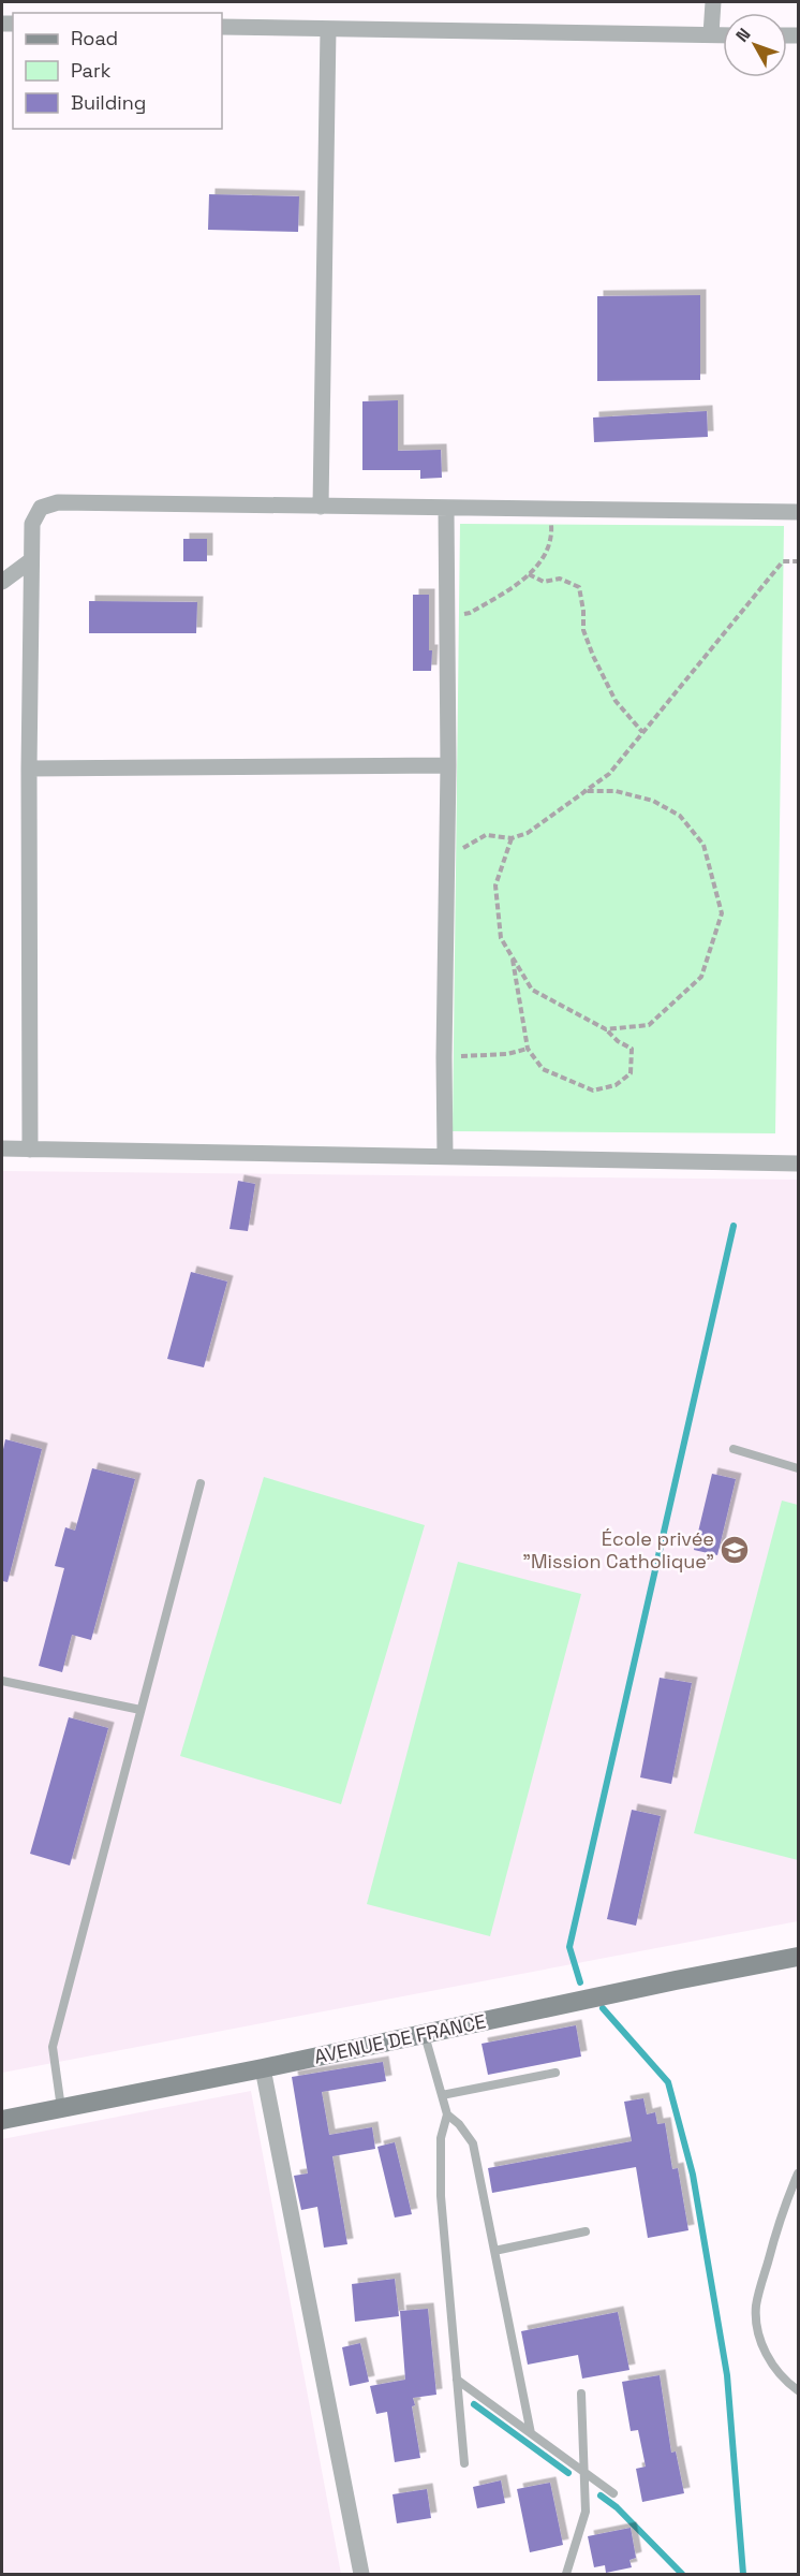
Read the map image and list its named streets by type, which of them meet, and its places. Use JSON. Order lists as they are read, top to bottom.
{
  "streets": {
    "main road": ["AVENUE DE FRANCE"]
  },
  "places": {
    "school or university": ["École privée \"Mission Catholique\""]
  },
  "legend": ["Road", "Park", "Building"],
  "north": "top left"
}
